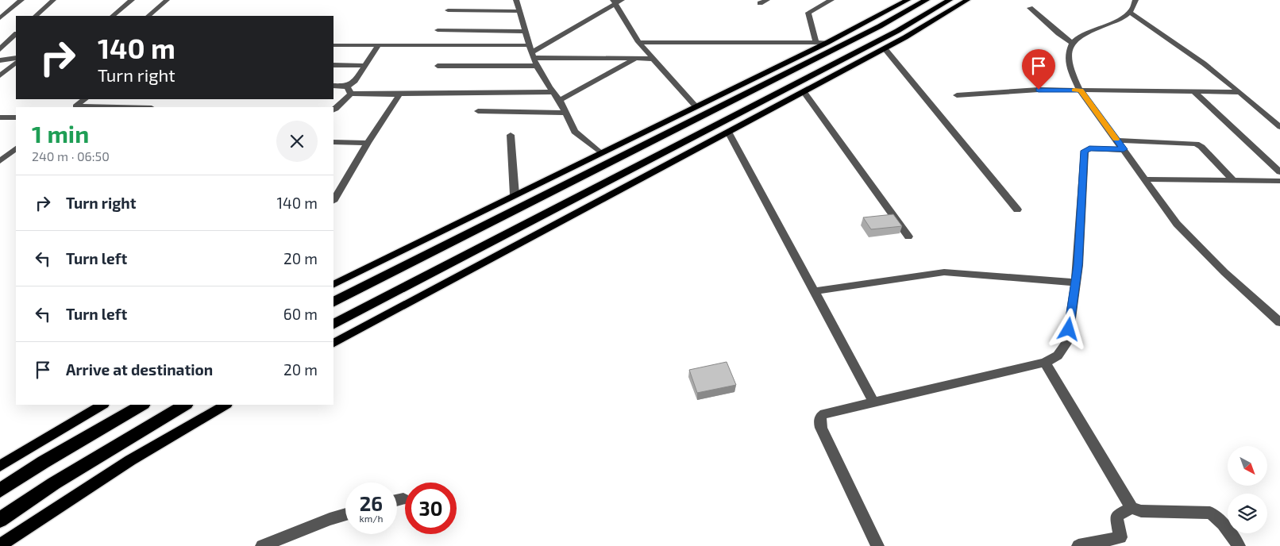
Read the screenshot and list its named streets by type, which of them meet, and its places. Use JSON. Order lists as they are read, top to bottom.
{
  "north": "bottom right",
  "page": {
    "turn": ["140 m", "Turn right"],
    "heading": ["1 min", "240 m · 06:50"],
    "list": [
      {
        "name": "Turn right",
        "value": "140 m"
      },
      {
        "name": "Turn left",
        "value": "20 m"
      },
      {
        "name": "Turn left",
        "value": "60 m"
      },
      {
        "name": "Arrive at destination",
        "value": "20 m"
      }
    ],
    "speed": "26 km/h",
    "limit": "30"
  }
}
